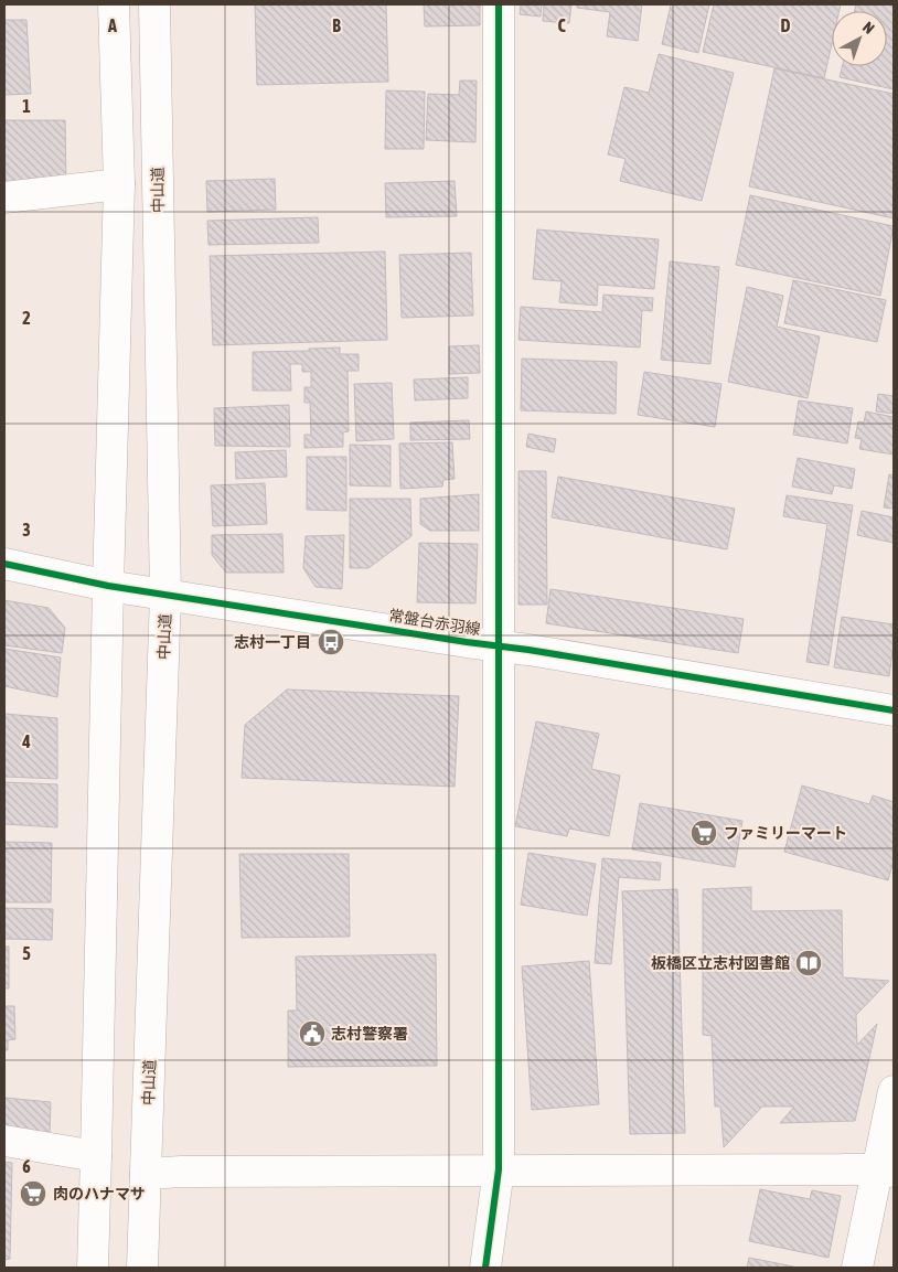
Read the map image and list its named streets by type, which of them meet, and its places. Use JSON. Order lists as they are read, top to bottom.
{
  "streets": {
    "main road": ["中山道", "常盤台赤羽線"]
  },
  "crossings": [
    ["中山道", "常盤台赤羽線"]
  ],
  "places": {
    "bus stop": ["志村一丁目"],
    "supermarket": ["ファミリーマート", "肉のハナマサ"],
    "library": ["板橋区立志村図書館"],
    "public building": ["志村警察署"]
  },
  "north": "top right",
  "grid": {
    "columns": [
      "A",
      "B",
      "C",
      "D"
    ],
    "rows": [
      "1",
      "2",
      "3",
      "4",
      "5",
      "6"
    ]
  }
}
